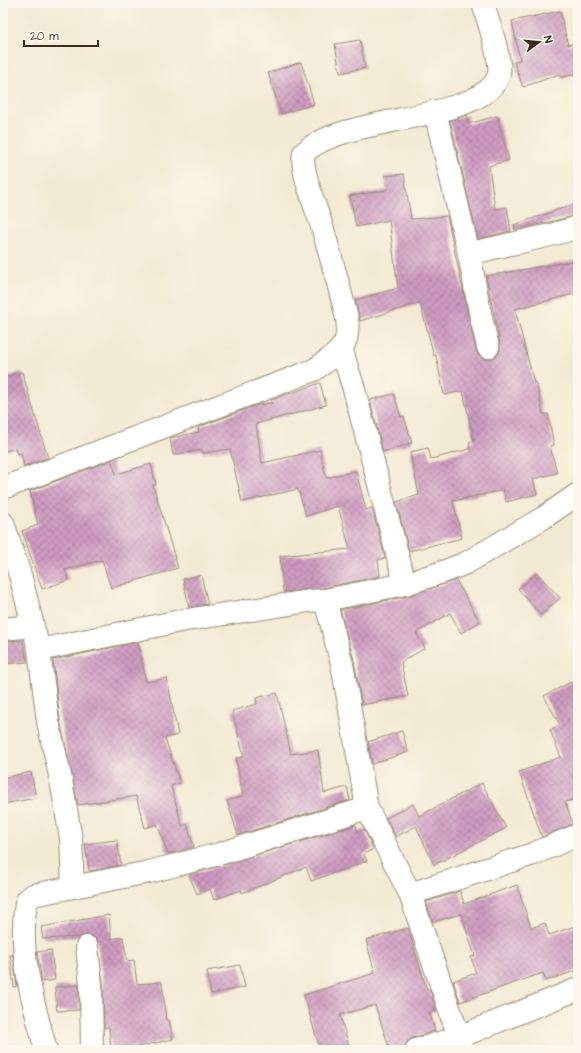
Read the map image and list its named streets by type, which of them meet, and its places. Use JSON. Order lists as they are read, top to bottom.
{
  "scale_bar": "20 m",
  "north": "right"
}
